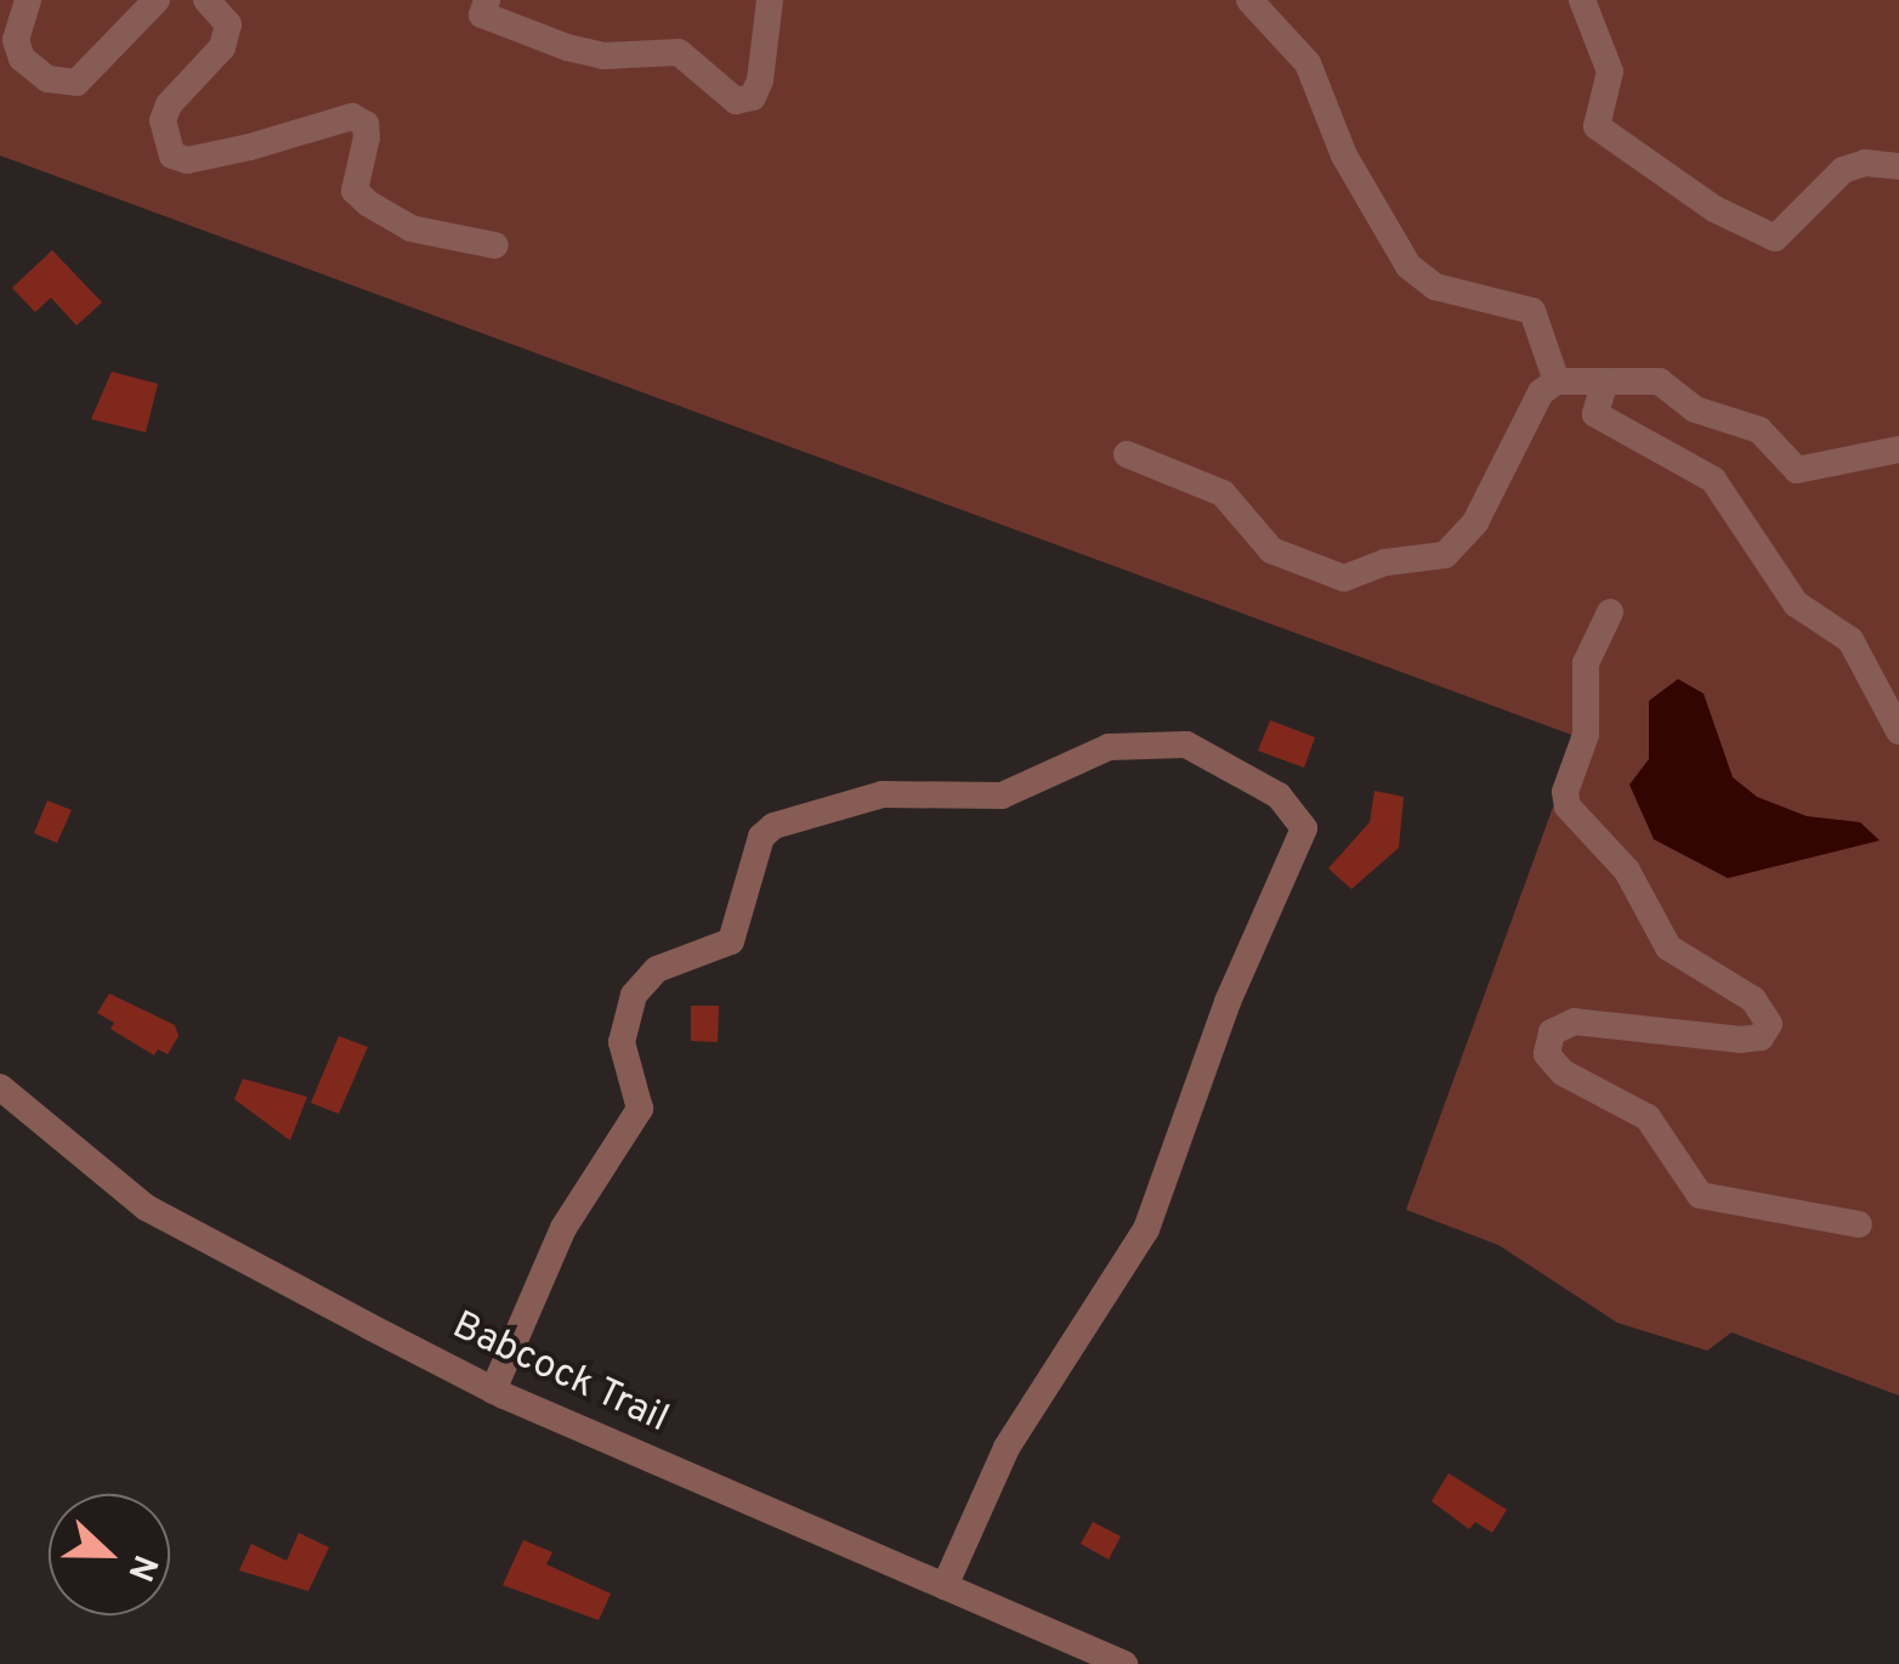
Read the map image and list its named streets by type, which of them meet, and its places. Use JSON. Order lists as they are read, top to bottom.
{
  "streets": {
    "street": ["Babcock Trail"]
  },
  "north": "right"
}
